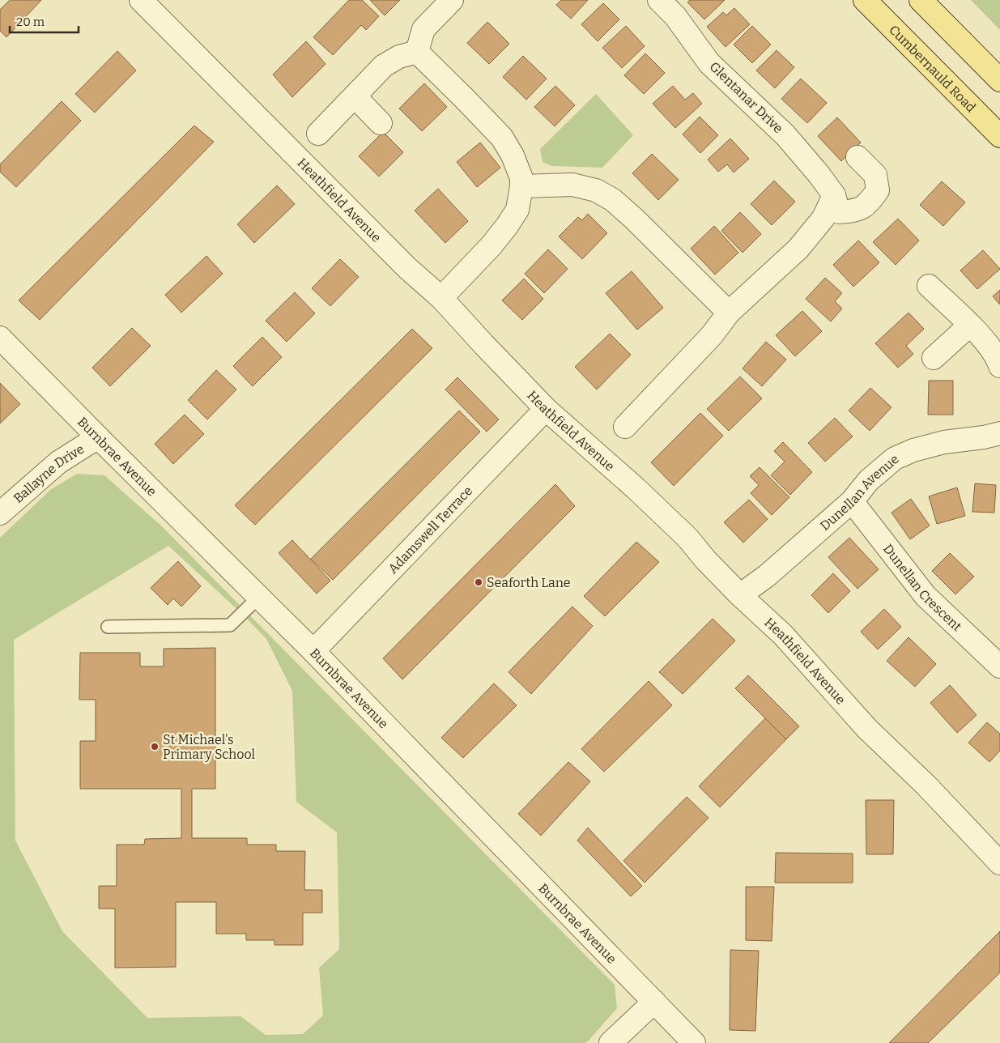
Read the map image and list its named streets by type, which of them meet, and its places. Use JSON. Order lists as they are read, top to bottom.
{
  "streets": {
    "main road": ["Cumbernauld Road"],
    "street": [
      "Glentanar Drive",
      "Heathfield Avenue",
      "Burnbrae Avenue",
      "Ballayne Drive",
      "Dunellan Avenue",
      "Adamswell Terrace",
      "Dunellan Crescent"
    ]
  },
  "crossings": [
    ["Heathfield Avenue", "Dunellan Avenue"],
    ["Heathfield Avenue", "Adamswell Terrace"],
    ["Burnbrae Avenue", "Ballayne Drive"],
    ["Burnbrae Avenue", "Adamswell Terrace"],
    ["Dunellan Avenue", "Dunellan Crescent"]
  ],
  "places": ["Seaforth Lane", "St Michael's Primary School"],
  "scale_bar": "20 m"
}
